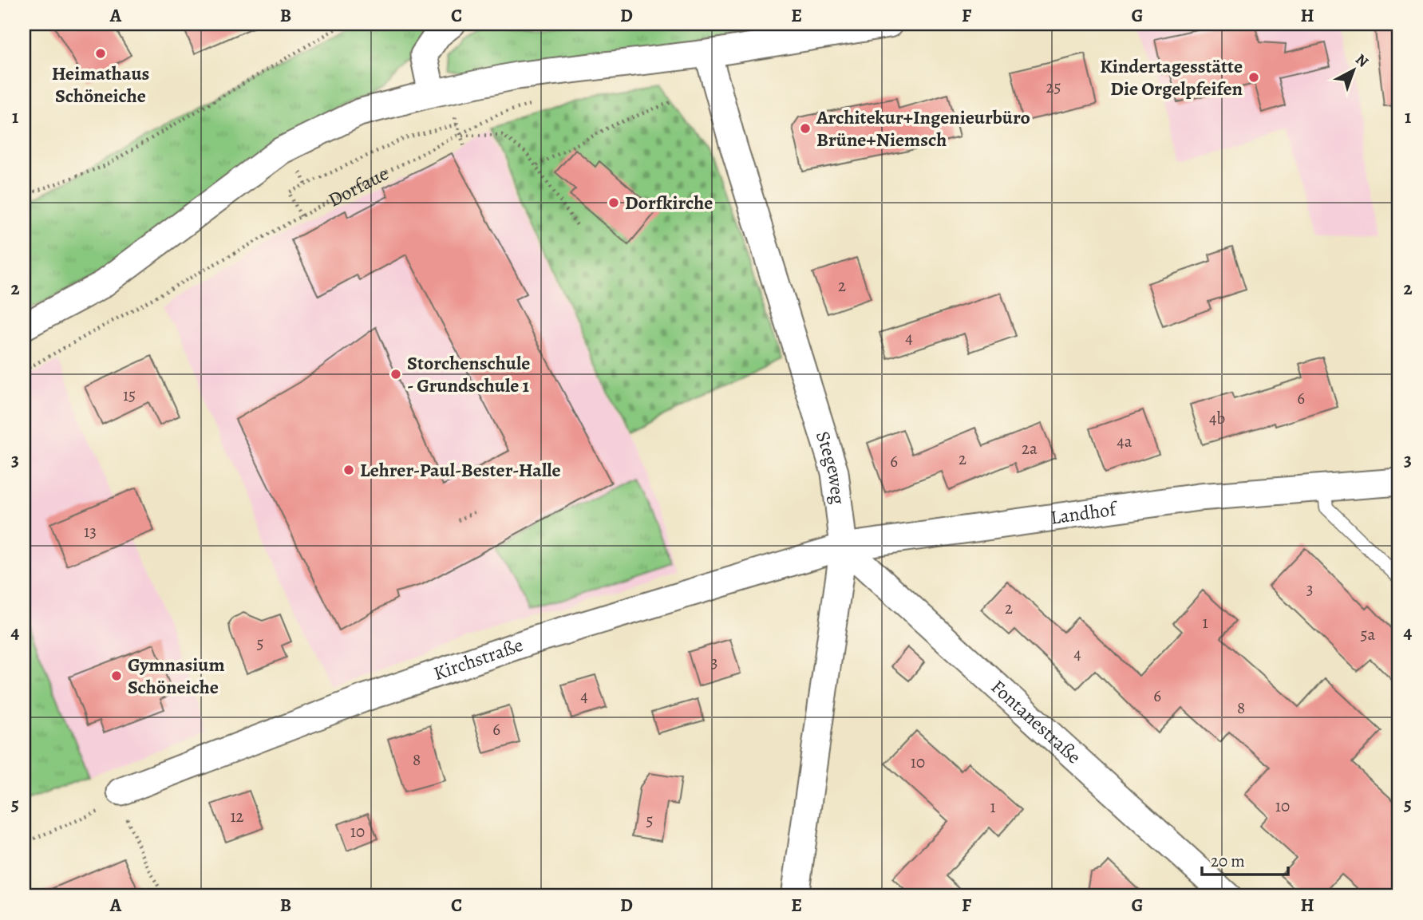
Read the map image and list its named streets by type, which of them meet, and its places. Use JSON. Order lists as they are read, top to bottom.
{
  "streets": {
    "street": [
      "Stegeweg",
      "Landhof",
      "Kirchstraße",
      "Fontanestraße"
    ],
    "path": ["Dorfaue"]
  },
  "crossings": [
    ["Stegeweg", "Landhof"],
    ["Stegeweg", "Kirchstraße"],
    ["Stegeweg", "Fontanestraße"],
    ["Landhof", "Kirchstraße"],
    ["Landhof", "Fontanestraße"],
    ["Kirchstraße", "Fontanestraße"]
  ],
  "places": [
    "Heimathaus Schöneiche",
    "Kindertagesstätte Die Orgelpfeifen",
    "Architekur+Ingenieurbüro Brüne+Niemsch",
    "Dorfkirche",
    "Storchenschule - Grundschule 1",
    "Lehrer-Paul-Bester-Halle",
    "Gymnasium Schöneiche"
  ],
  "house_numbers": [
    "25",
    "2",
    "4",
    "15",
    "6",
    "4b",
    "4a",
    "2a",
    "2",
    "6",
    "13",
    "3",
    "2",
    "1",
    "5a",
    "5",
    "4",
    "3",
    "4",
    "6",
    "8",
    "6",
    "8",
    "10",
    "10",
    "1",
    "12",
    "5",
    "10"
  ],
  "scale_bar": "20 m",
  "north": "top right",
  "grid": {
    "columns": [
      "A",
      "B",
      "C",
      "D",
      "E",
      "F",
      "G",
      "H"
    ],
    "rows": [
      "1",
      "2",
      "3",
      "4",
      "5"
    ]
  }
}
